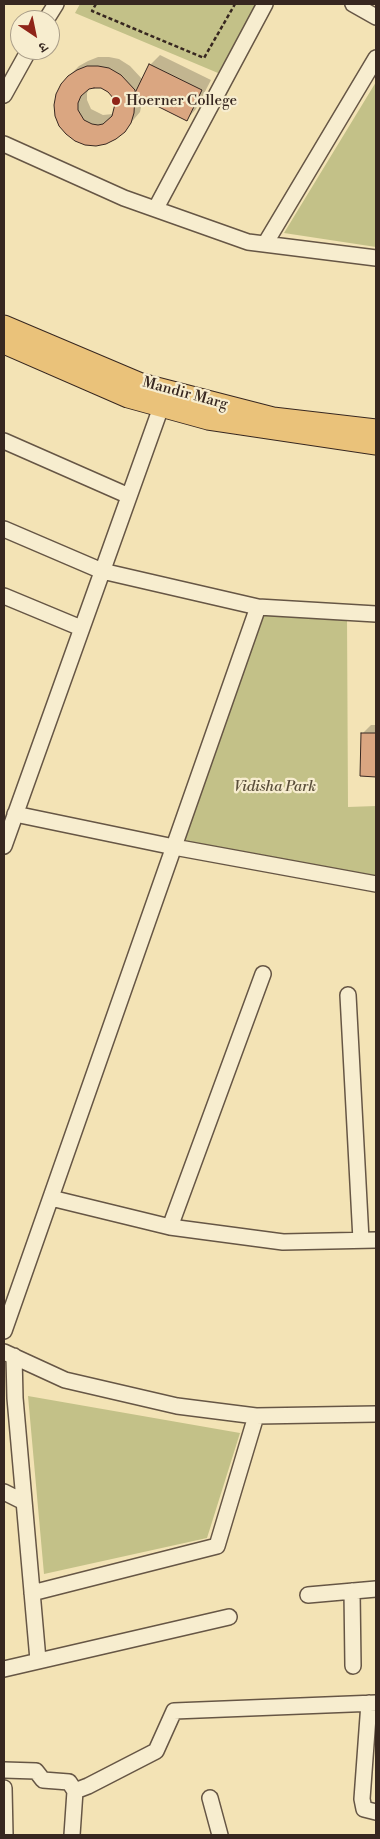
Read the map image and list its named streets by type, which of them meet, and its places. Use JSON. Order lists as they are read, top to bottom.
{
  "streets": {
    "main road": ["Mandir Marg"]
  },
  "parks": ["Vidisha Park"],
  "places": ["Hoerner College"],
  "north": "bottom right"
}
